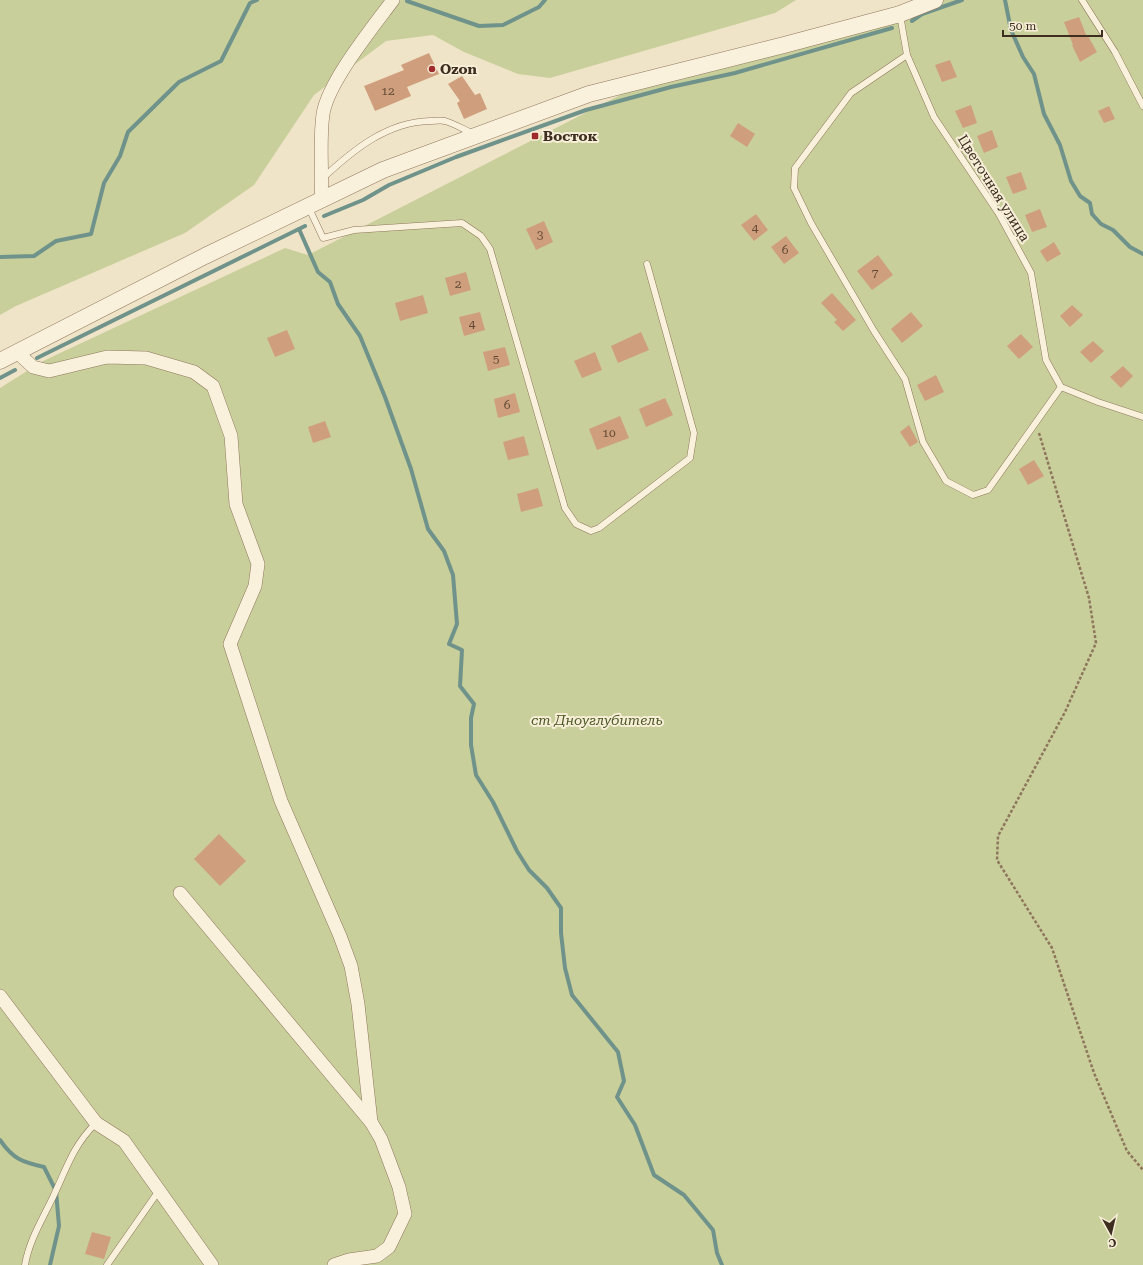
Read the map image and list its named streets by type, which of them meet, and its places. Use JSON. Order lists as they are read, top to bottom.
{
  "streets": {
    "lane": ["Цветочная улица"]
  },
  "parks": ["ст Дноуглубитель"],
  "places": {
    "other": ["Ozon"],
    "transit": ["Восток"]
  },
  "house_numbers": [
    "12",
    "4",
    "3",
    "6",
    "7",
    "2",
    "4",
    "5",
    "6",
    "10"
  ],
  "scale_bar": "50 m",
  "north": "bottom"
}
